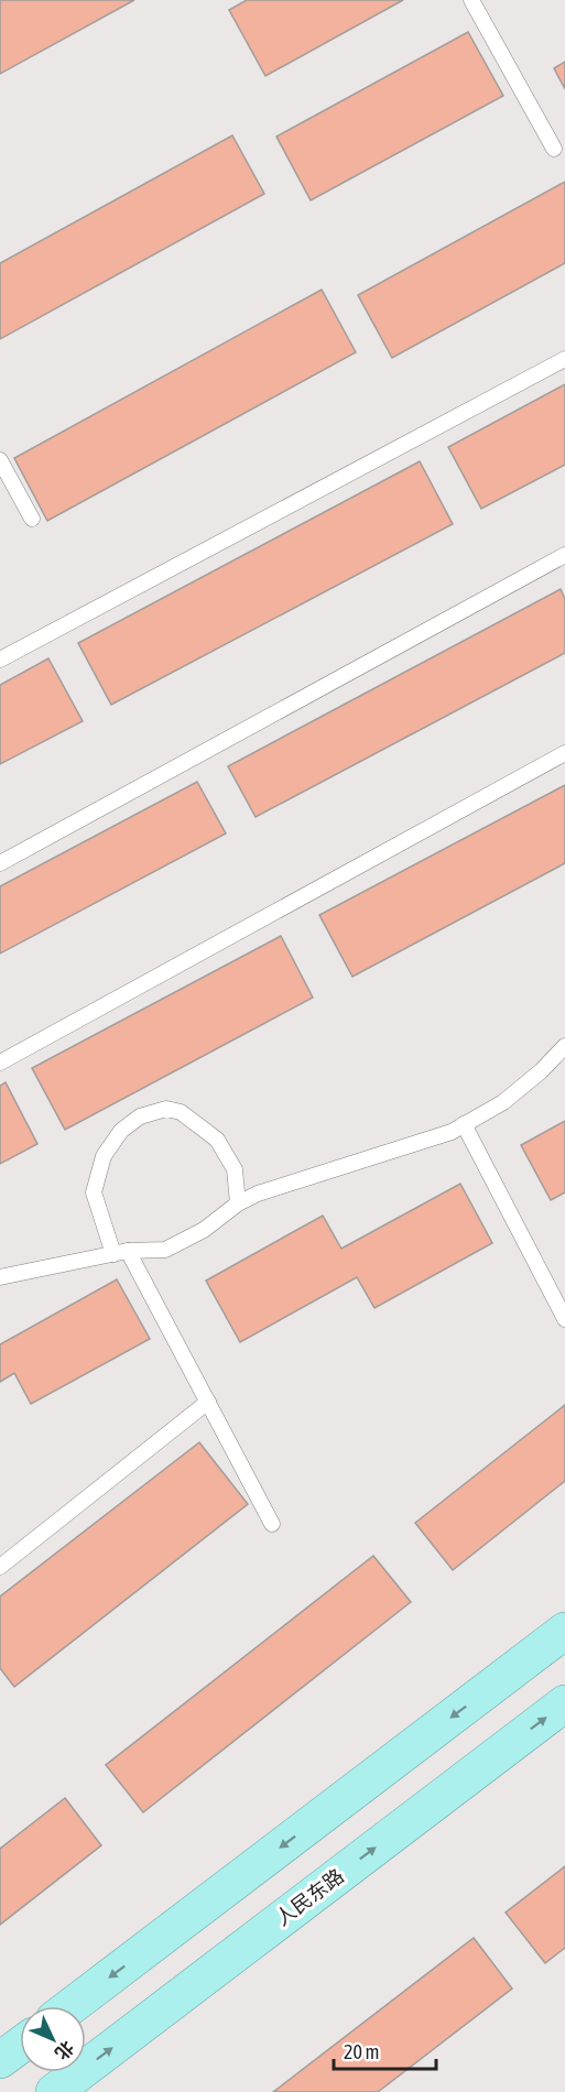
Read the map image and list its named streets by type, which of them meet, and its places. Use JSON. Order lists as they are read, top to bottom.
{
  "streets": {
    "main road": ["人民东路"]
  },
  "scale_bar": "20 m",
  "north": "bottom right"
}
